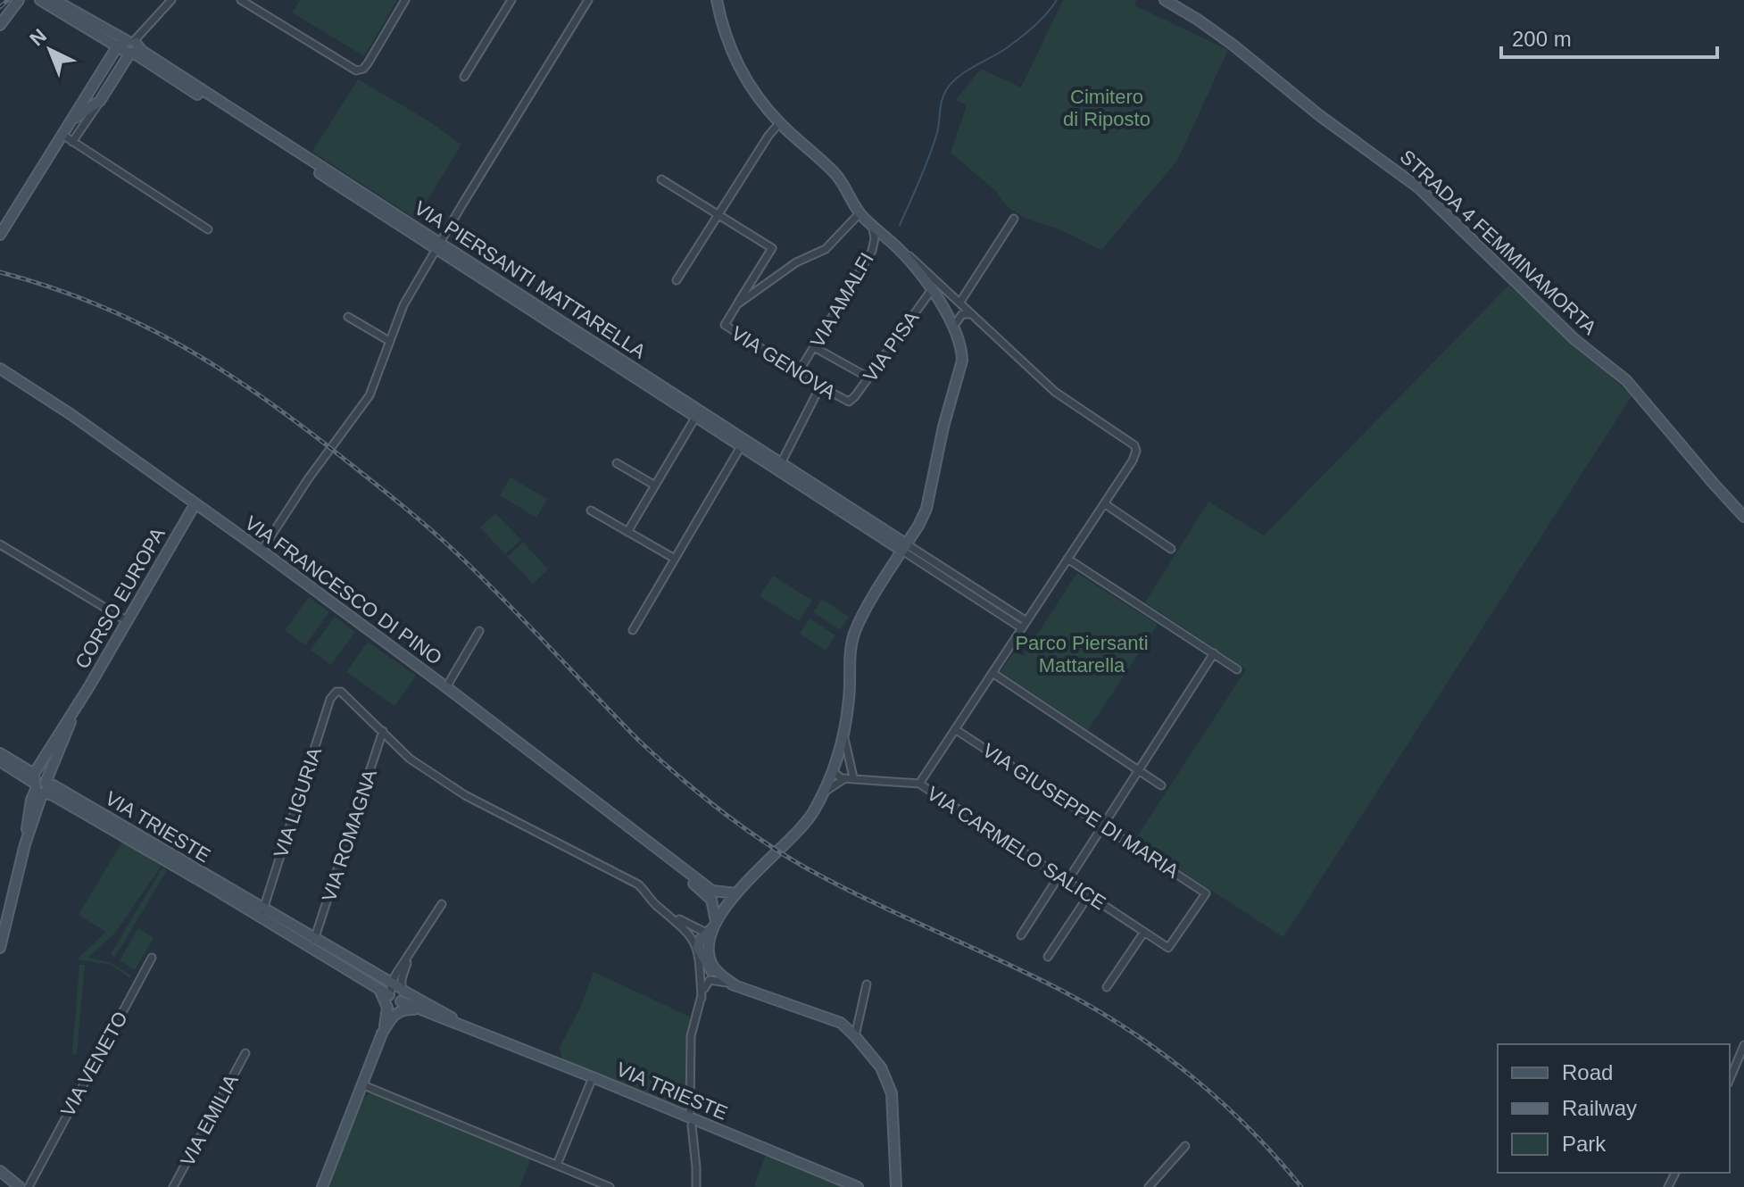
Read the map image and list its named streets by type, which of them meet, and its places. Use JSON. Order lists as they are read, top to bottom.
{
  "streets": {
    "street": [
      "STRADA 4 FEMMINAMORTA",
      "VIA PIERSANTI MATTARELLA",
      "VIA AMALFI",
      "VIA PISA",
      "VIA GENOVA",
      "VIA FRANCESCO DI PINO",
      "CORSO EUROPA",
      "VIA LIGURIA",
      "VIA GIUSEPPE DI MARIA",
      "VIA TRIESTE",
      "VIA ROMAGNA",
      "VIA CARMELO SALICE",
      "VIA VENETO",
      "VIA EMILIA"
    ]
  },
  "crossings": [
    ["VIA AMALFI", "VIA GENOVA"],
    ["VIA PISA", "VIA GENOVA"],
    ["VIA FRANCESCO DI PINO", "CORSO EUROPA"],
    ["VIA LIGURIA", "VIA TRIESTE"],
    ["VIA LIGURIA", "VIA ROMAGNA"],
    ["VIA GIUSEPPE DI MARIA", "VIA CARMELO SALICE"],
    ["VIA TRIESTE", "VIA ROMAGNA"]
  ],
  "parks": ["Cimitero di Riposto", "Parco Piersanti Mattarella"],
  "legend": ["Road", "Railway", "Park"],
  "scale_bar": "200 m",
  "north": "top left"
}
